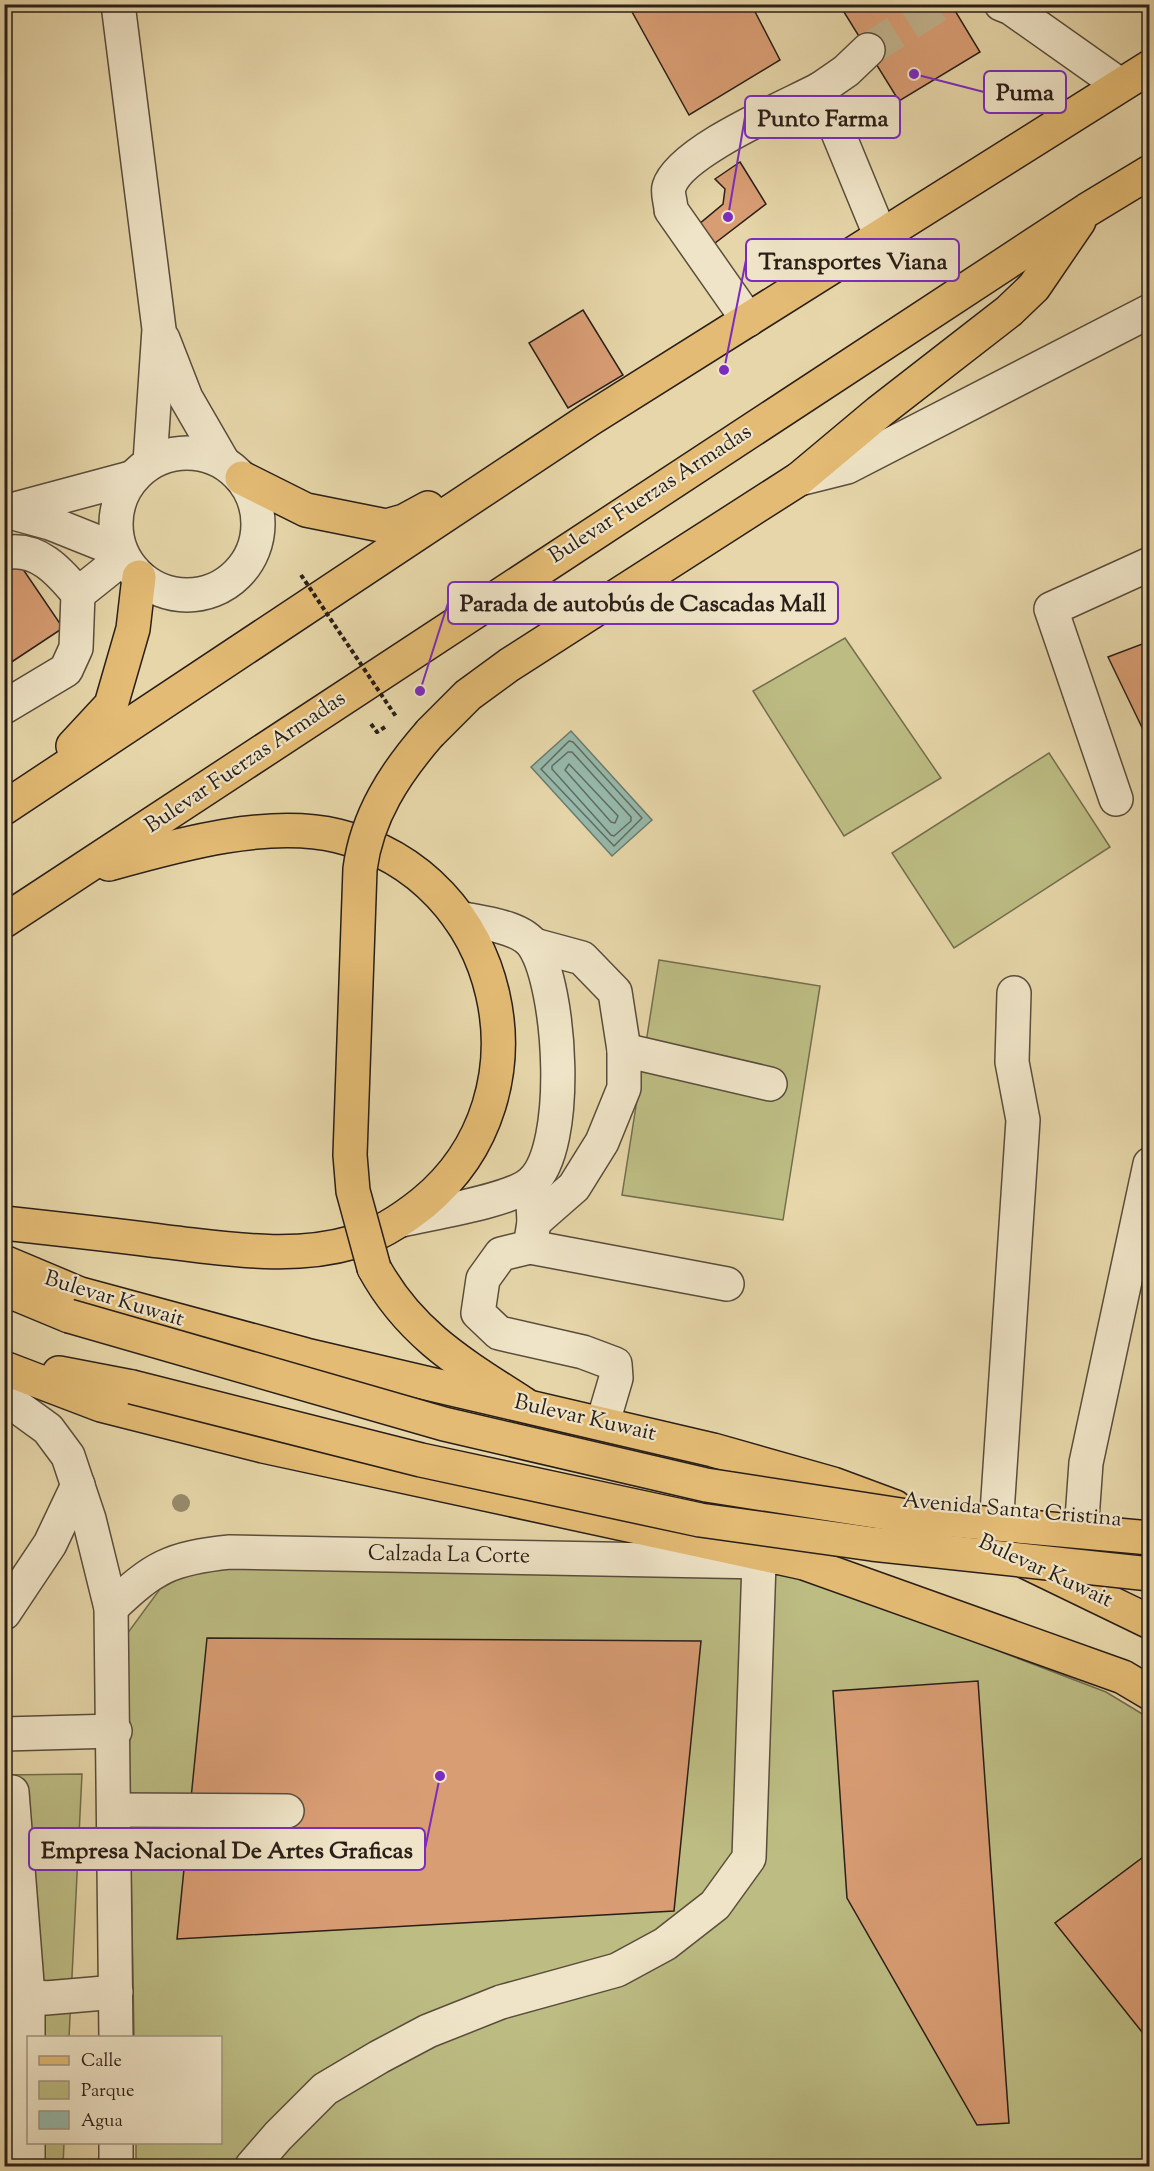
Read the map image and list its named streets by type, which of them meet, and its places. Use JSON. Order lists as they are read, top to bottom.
{
  "streets": {
    "main road": ["Bulevar Fuerzas Armadas", "Bulevar Kuwait"],
    "street": ["Avenida Santa Cristina", "Calzada La Corte"]
  },
  "crossings": [
    ["Bulevar Kuwait", "Avenida Santa Cristina"]
  ],
  "places": [
    "Puma",
    "Punto Farma",
    "Transportes Viana",
    "Parada de autobús de Cascadas Mall",
    "Empresa Nacional De Artes Graficas"
  ],
  "legend": ["Calle", "Parque", "Agua"]
}
